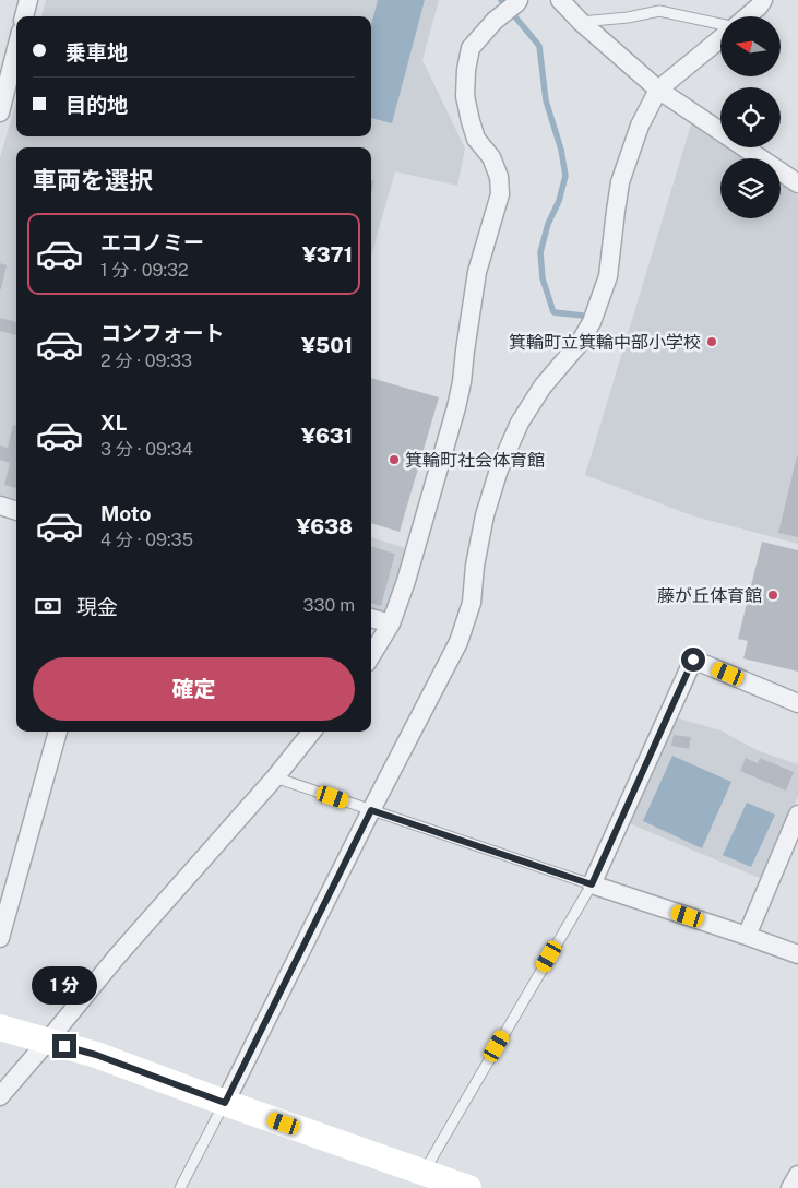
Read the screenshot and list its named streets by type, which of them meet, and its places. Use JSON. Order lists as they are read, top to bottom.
{
  "places": ["箕輪町立箕輪中部小学校", "箕輪町社会体育館", "藤が丘体育館"],
  "north": "left",
  "page": {
    "banner": ["乗車地", "目的地"],
    "heading": "車両を選択",
    "list": [
      {
        "name": "エコノミー",
        "note": "1 分 · 09:32",
        "value": "¥371"
      },
      {
        "name": "コンフォート",
        "note": "2 分 · 09:33",
        "value": "¥501"
      },
      {
        "name": "XL",
        "note": "3 分 · 09:34",
        "value": "¥631"
      },
      {
        "name": "Moto",
        "note": "4 分 · 09:35",
        "value": "¥638"
      }
    ],
    "pay": ["現金", "330 m"],
    "buttons": "確定",
    "bubble": "1 分"
  }
}
